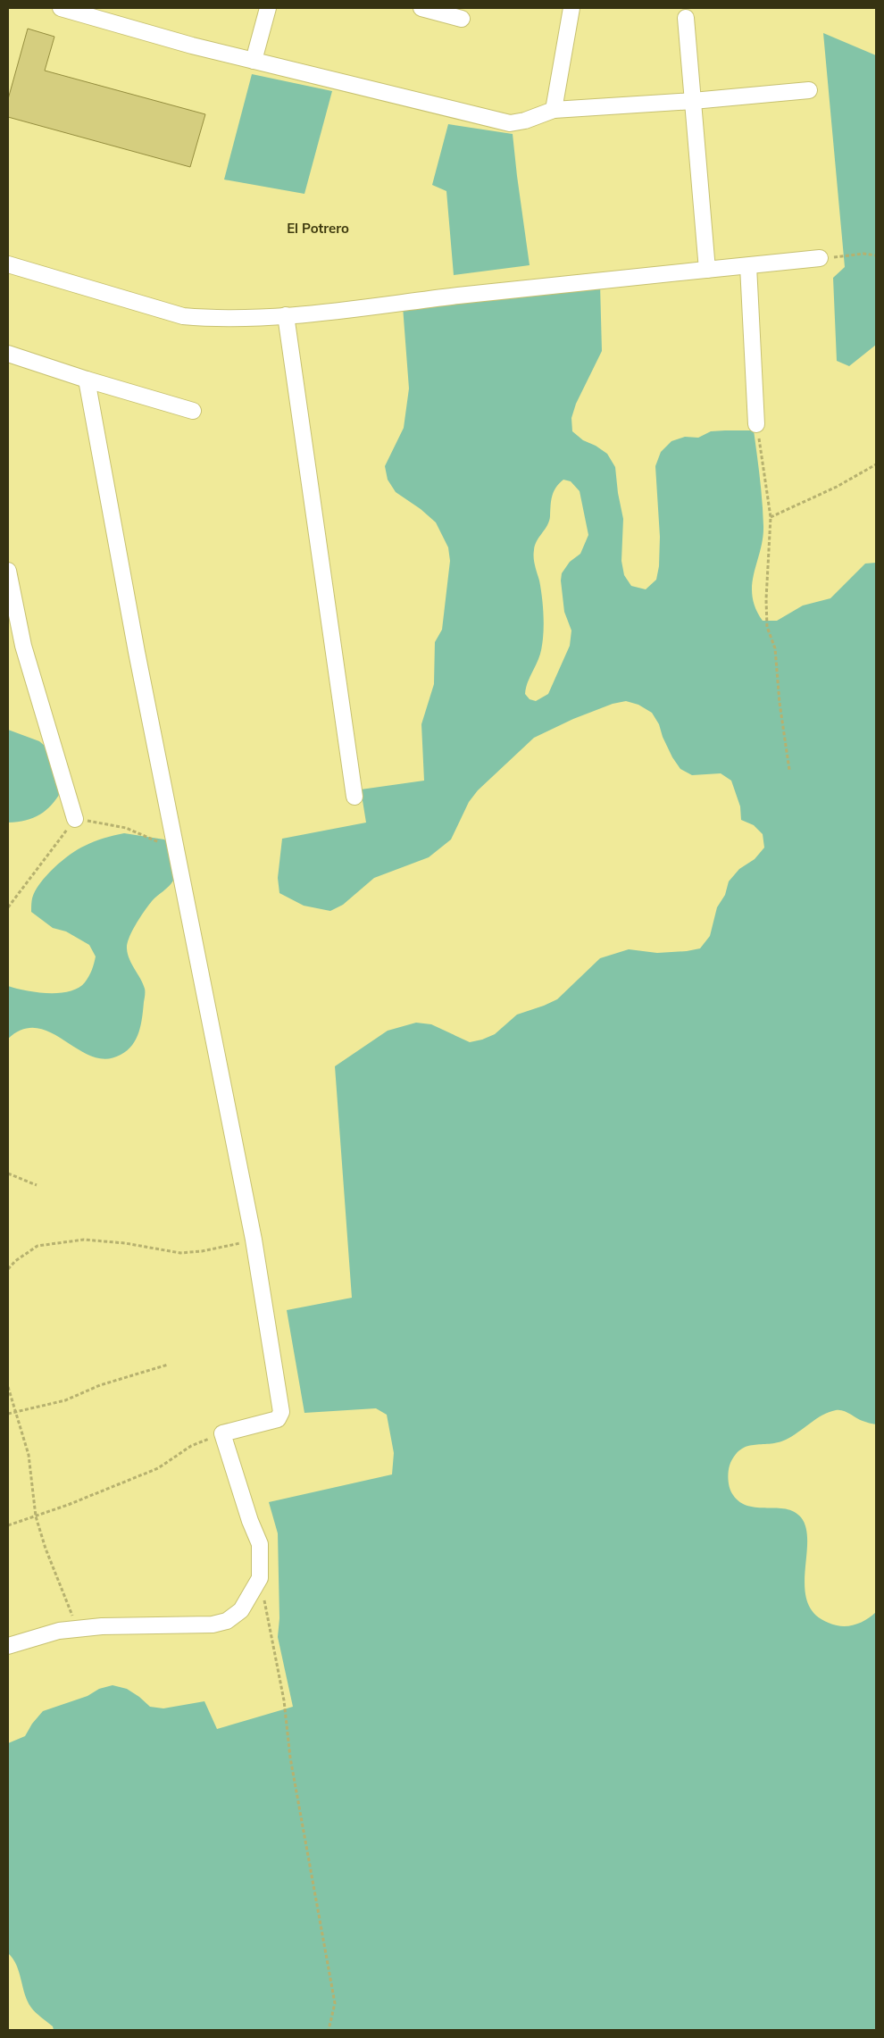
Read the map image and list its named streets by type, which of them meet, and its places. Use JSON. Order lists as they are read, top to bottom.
{
  "districts": ["El Potrero"]
}
